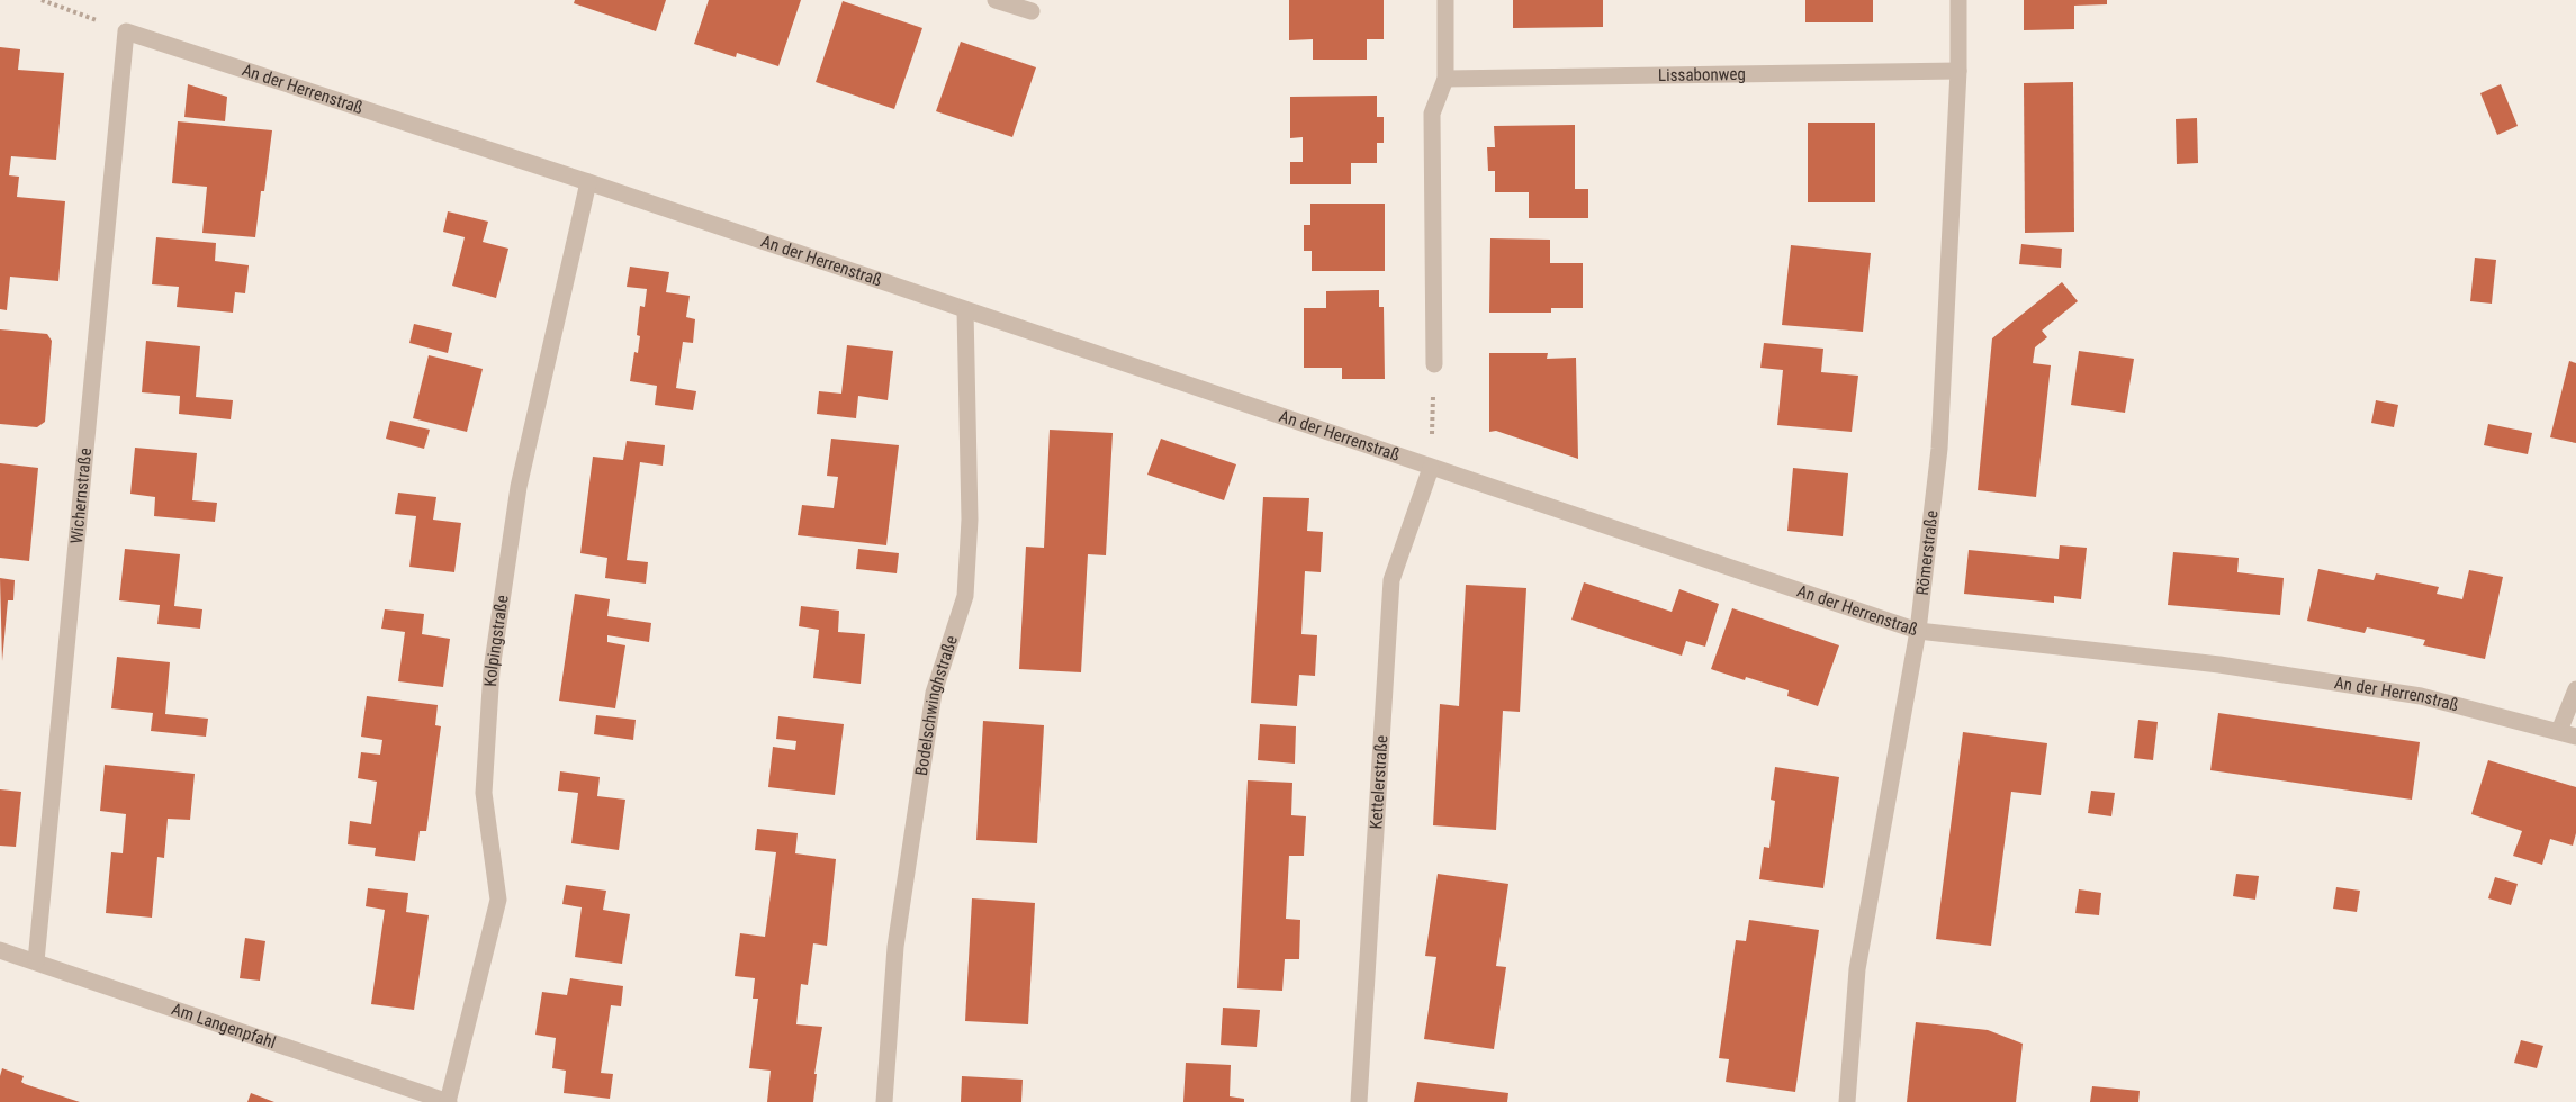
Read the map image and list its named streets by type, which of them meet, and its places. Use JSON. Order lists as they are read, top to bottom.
{
  "streets": {
    "street": [
      "Lissabonweg",
      "An der Herrenstraß",
      "Wichernstraße",
      "Römerstraße",
      "Kolpingstraße",
      "Bodelschwinghstraße",
      "Kettelerstraße",
      "Am Langenpfahl"
    ]
  },
  "crossings": [
    ["Lissabonweg", "Römerstraße"],
    ["An der Herrenstraß", "Wichernstraße"],
    ["An der Herrenstraß", "Römerstraße"],
    ["An der Herrenstraß", "Kolpingstraße"],
    ["An der Herrenstraß", "Bodelschwinghstraße"],
    ["An der Herrenstraß", "Kettelerstraße"],
    ["Wichernstraße", "Am Langenpfahl"],
    ["Kolpingstraße", "Am Langenpfahl"]
  ]
}
